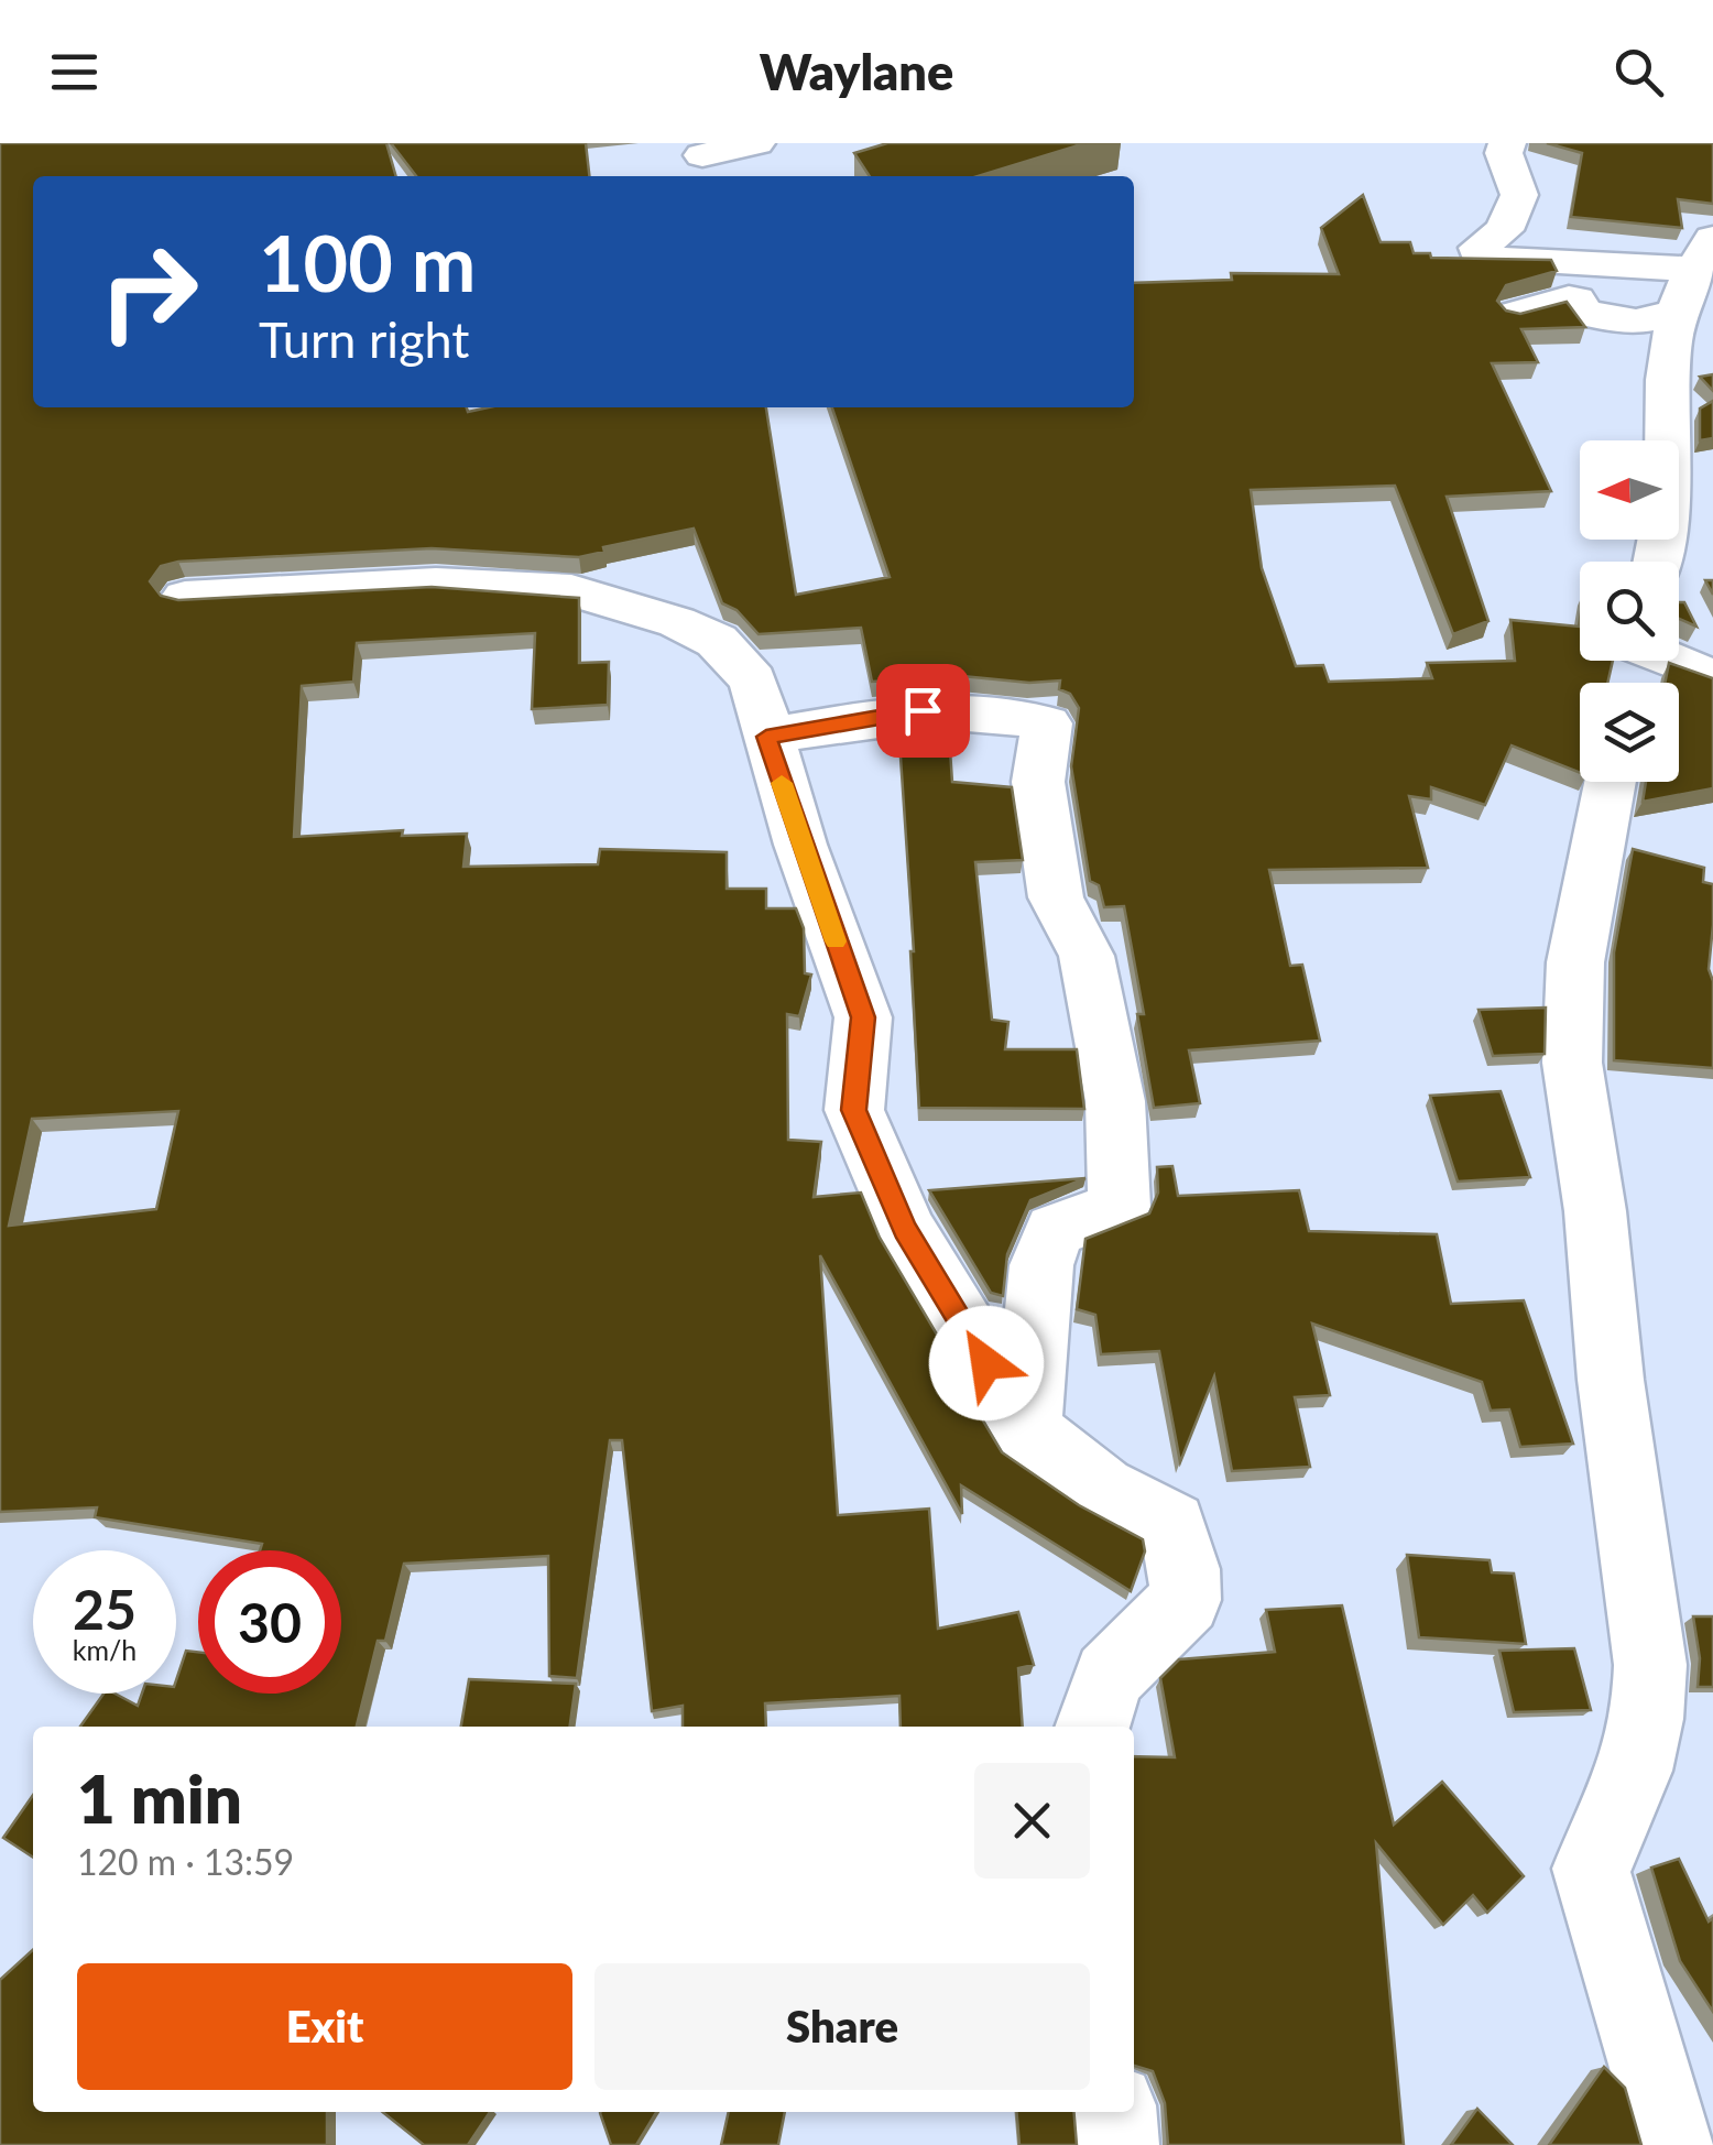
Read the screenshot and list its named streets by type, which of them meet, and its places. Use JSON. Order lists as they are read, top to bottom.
{
  "north": "left",
  "page": {
    "header": "Waylane",
    "turn": ["100 m", "Turn right"],
    "speed": "25 km/h",
    "limit": "30",
    "heading": ["1 min", "120 m · 13:59"],
    "buttons": ["Exit", "Share"]
  }
}
